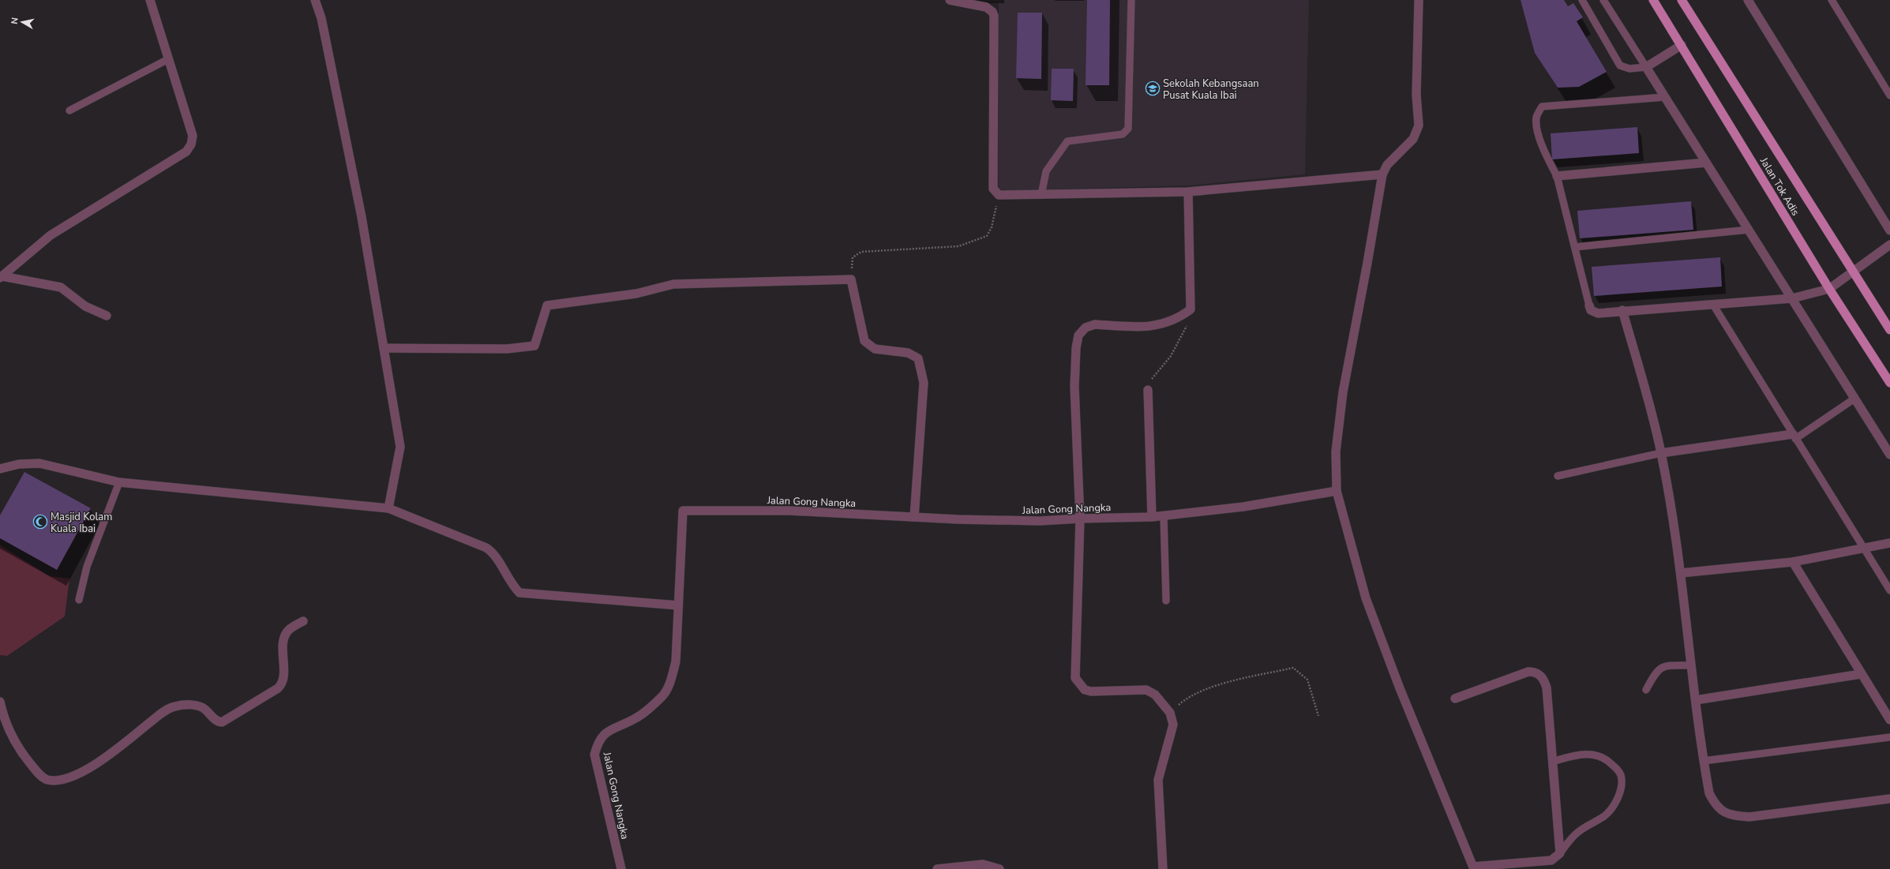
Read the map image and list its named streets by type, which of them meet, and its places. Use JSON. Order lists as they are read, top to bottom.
{
  "streets": {
    "main road": ["Jalan Tok Adis"],
    "street": ["Jalan Gong Nangka"]
  },
  "places": {
    "school or university": ["Sekolah Kebangsaan Pusat Kuala Ibai"],
    "mosque": ["Masjid Kolam Kuala Ibai"]
  },
  "north": "left"
}
